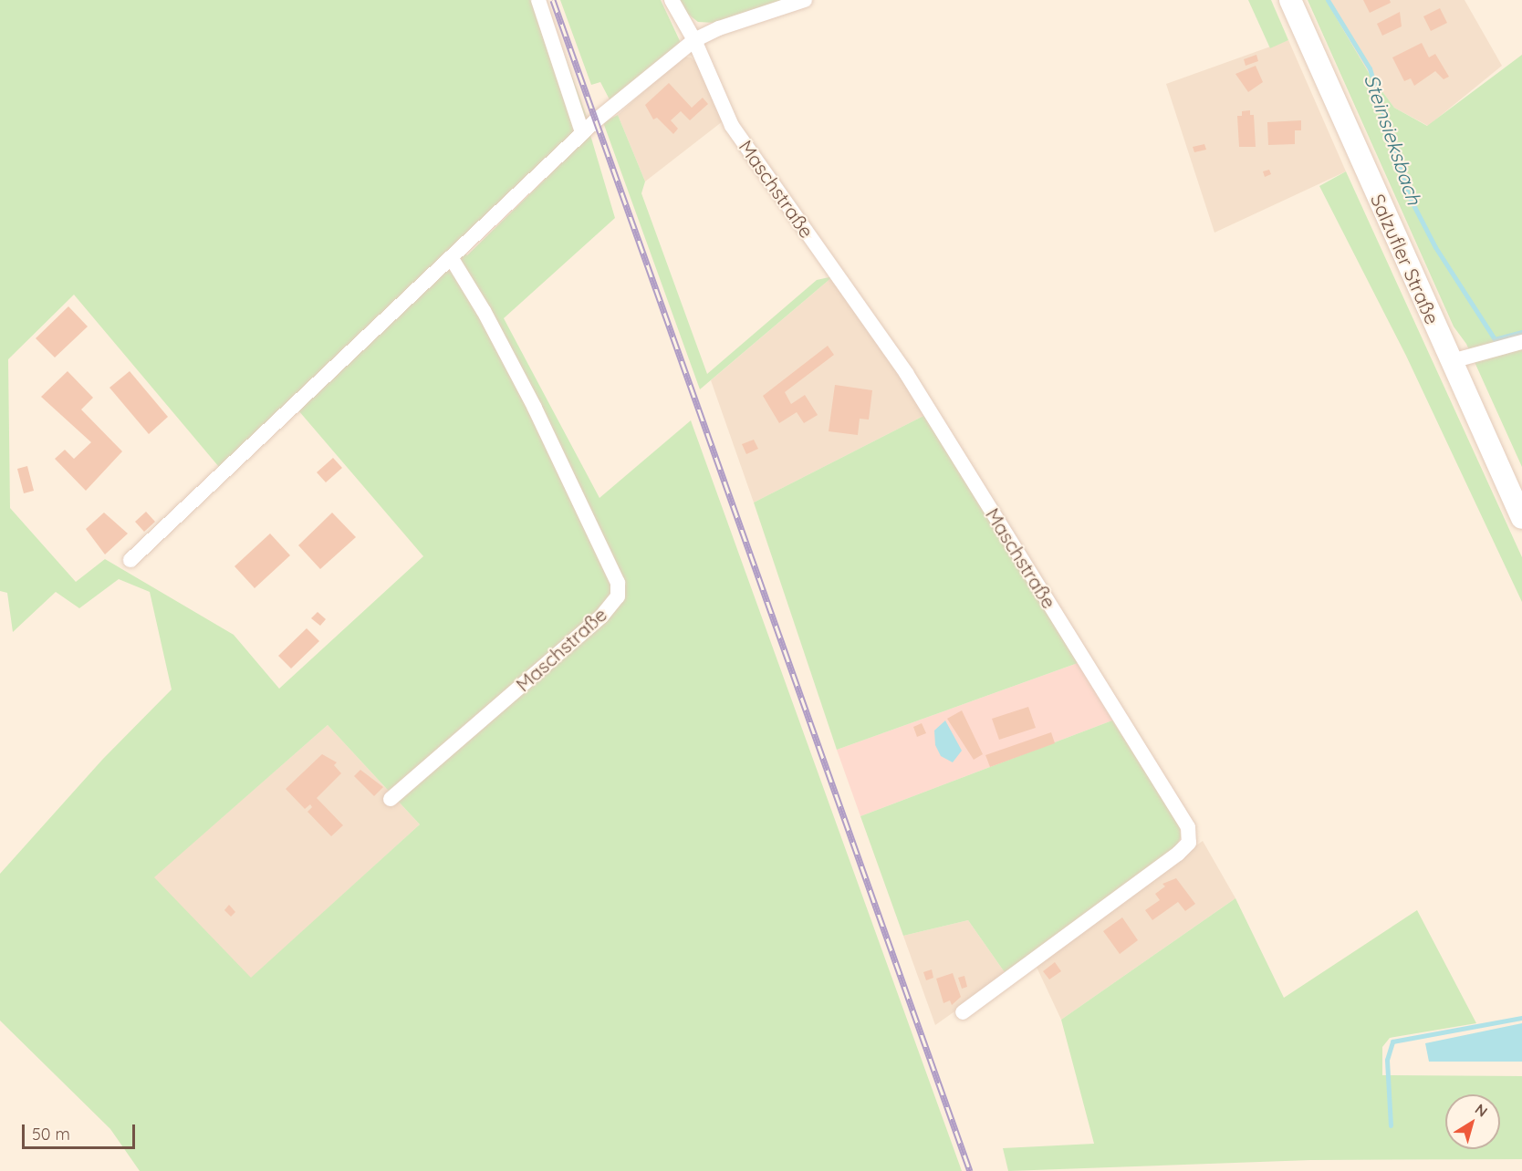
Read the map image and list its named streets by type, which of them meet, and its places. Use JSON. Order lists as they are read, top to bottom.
{
  "streets": {
    "main road": ["Salzufler Straße"],
    "street": ["Maschstraße"]
  },
  "water": ["Steinsieksbach"],
  "scale_bar": "50 m",
  "north": "top right"
}
